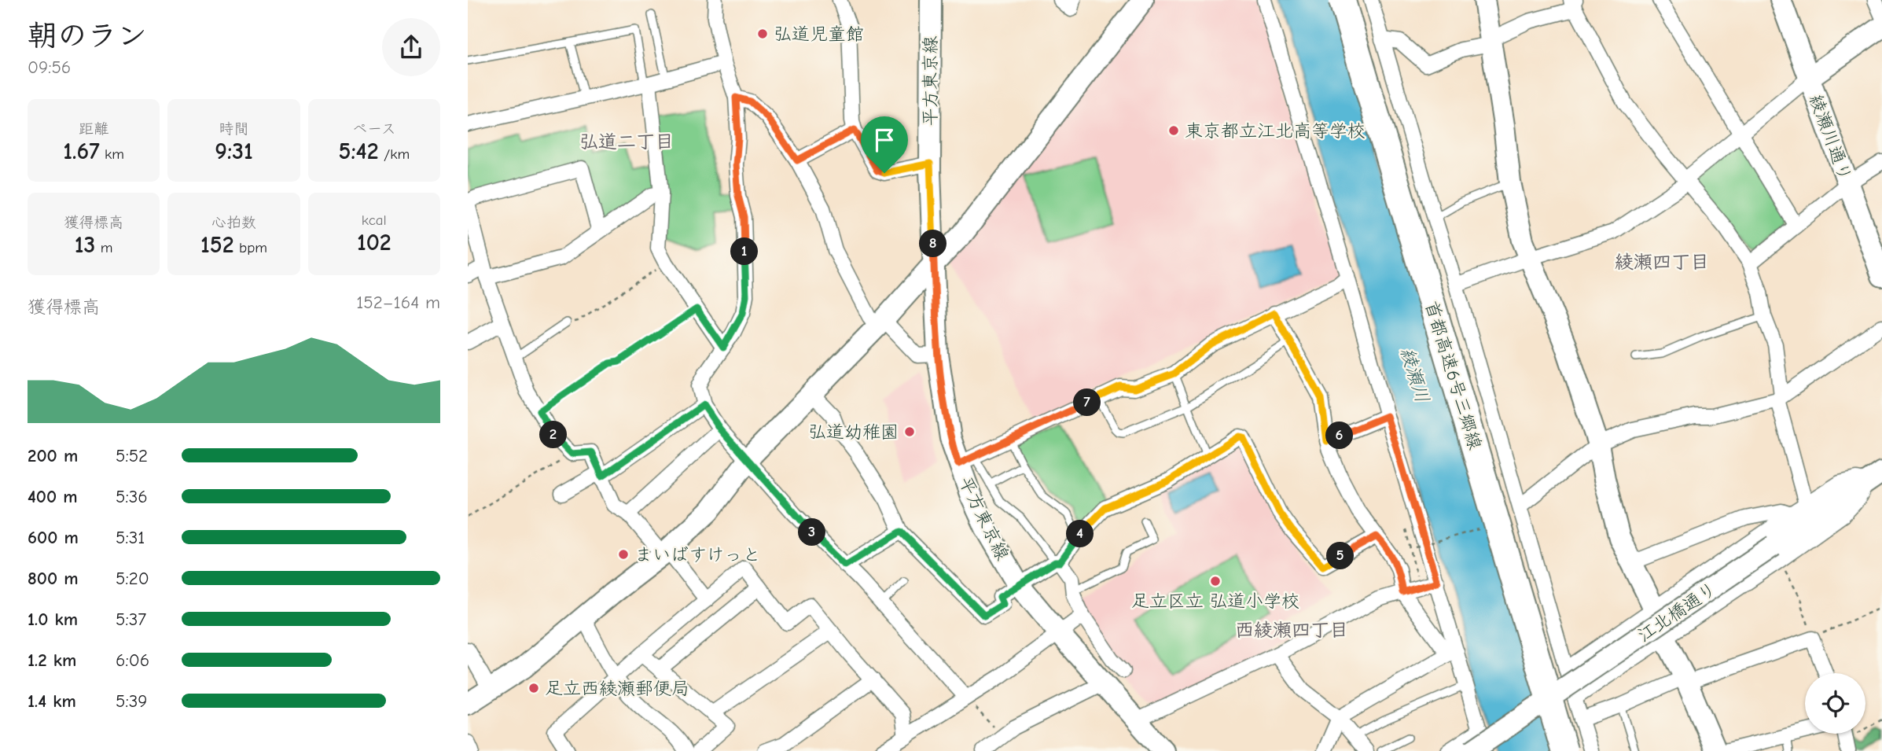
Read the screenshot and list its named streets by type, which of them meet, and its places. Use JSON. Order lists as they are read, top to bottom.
{
  "streets": {
    "highway": ["首都高速6号三郷線"],
    "street": ["平方東京線", "綾瀬川通り", "江北橋通り"]
  },
  "districts": ["弘道二丁目", "綾瀬四丁目", "西綾瀬四丁目"],
  "water": ["綾瀬川"],
  "places": [
    "弘道児童館",
    "東京都立江北高等学校",
    "弘道幼稚園",
    "まいばすけっと",
    "足立区立 弘道小学校",
    "足立西綾瀬郵便局"
  ],
  "page": {
    "heading": ["朝のラン", "09:56"],
    "stats": [
      ["距離", "1.67 km"],
      ["時間", "9:31"],
      ["ペース", "5:42 /km"],
      ["獲得標高", "13 m"],
      ["心拍数", "152 bpm"],
      ["kcal", "102"]
    ],
    "pins": [
      "8",
      "1",
      "7",
      "2",
      "6",
      "3",
      "4",
      "5"
    ],
    "chart": ["獲得標高", "152–164 m"],
    "list": [
      {
        "name": "200 m",
        "note": "5:52"
      },
      {
        "name": "400 m",
        "note": "5:36"
      },
      {
        "name": "600 m",
        "note": "5:31"
      },
      {
        "name": "800 m",
        "note": "5:20"
      },
      {
        "name": "1.0 km",
        "note": "5:37"
      },
      {
        "name": "1.2 km",
        "note": "6:06"
      },
      {
        "name": "1.4 km",
        "note": "5:39"
      }
    ]
  }
}
